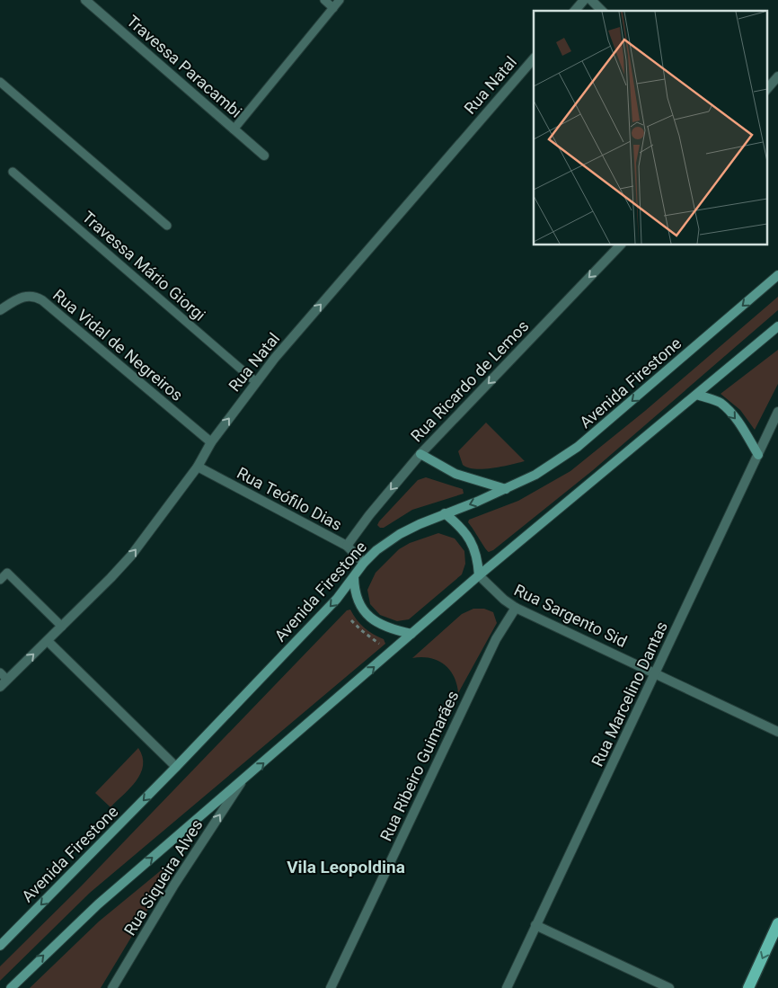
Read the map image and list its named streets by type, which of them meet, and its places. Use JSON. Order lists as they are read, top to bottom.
{
  "streets": {
    "main road": ["Avenida Firestone"],
    "street": [
      "Travessa Paracambi",
      "Rua Natal",
      "Rua Vidal de Negreiros",
      "Rua Ricardo de Lemos",
      "Rua Teófilo Dias",
      "Rua Sargento Sid",
      "Rua Marcelino Dantas",
      "Rua Ribeiro Guimarães",
      "Rua Siqueira Alves"
    ],
    "lane": ["Travessa Mário Giorgi"]
  },
  "crossings": [
    ["Rua Natal", "Travessa Mário Giorgi"],
    ["Rua Natal", "Rua Vidal de Negreiros"],
    ["Rua Natal", "Rua Teófilo Dias"],
    ["Rua Ricardo de Lemos", "Rua Teófilo Dias"],
    ["Avenida Firestone", "Rua Teófilo Dias"],
    ["Avenida Firestone", "Rua Sargento Sid"],
    ["Rua Teófilo Dias", "Rua Sargento Sid"],
    ["Rua Sargento Sid", "Rua Marcelino Dantas"],
    ["Rua Sargento Sid", "Rua Ribeiro Guimarães"]
  ],
  "one_way": ["Rua Natal", "Rua Ricardo de Lemos", "Rua Siqueira Alves"],
  "districts": ["Vila Leopoldina"]
}
